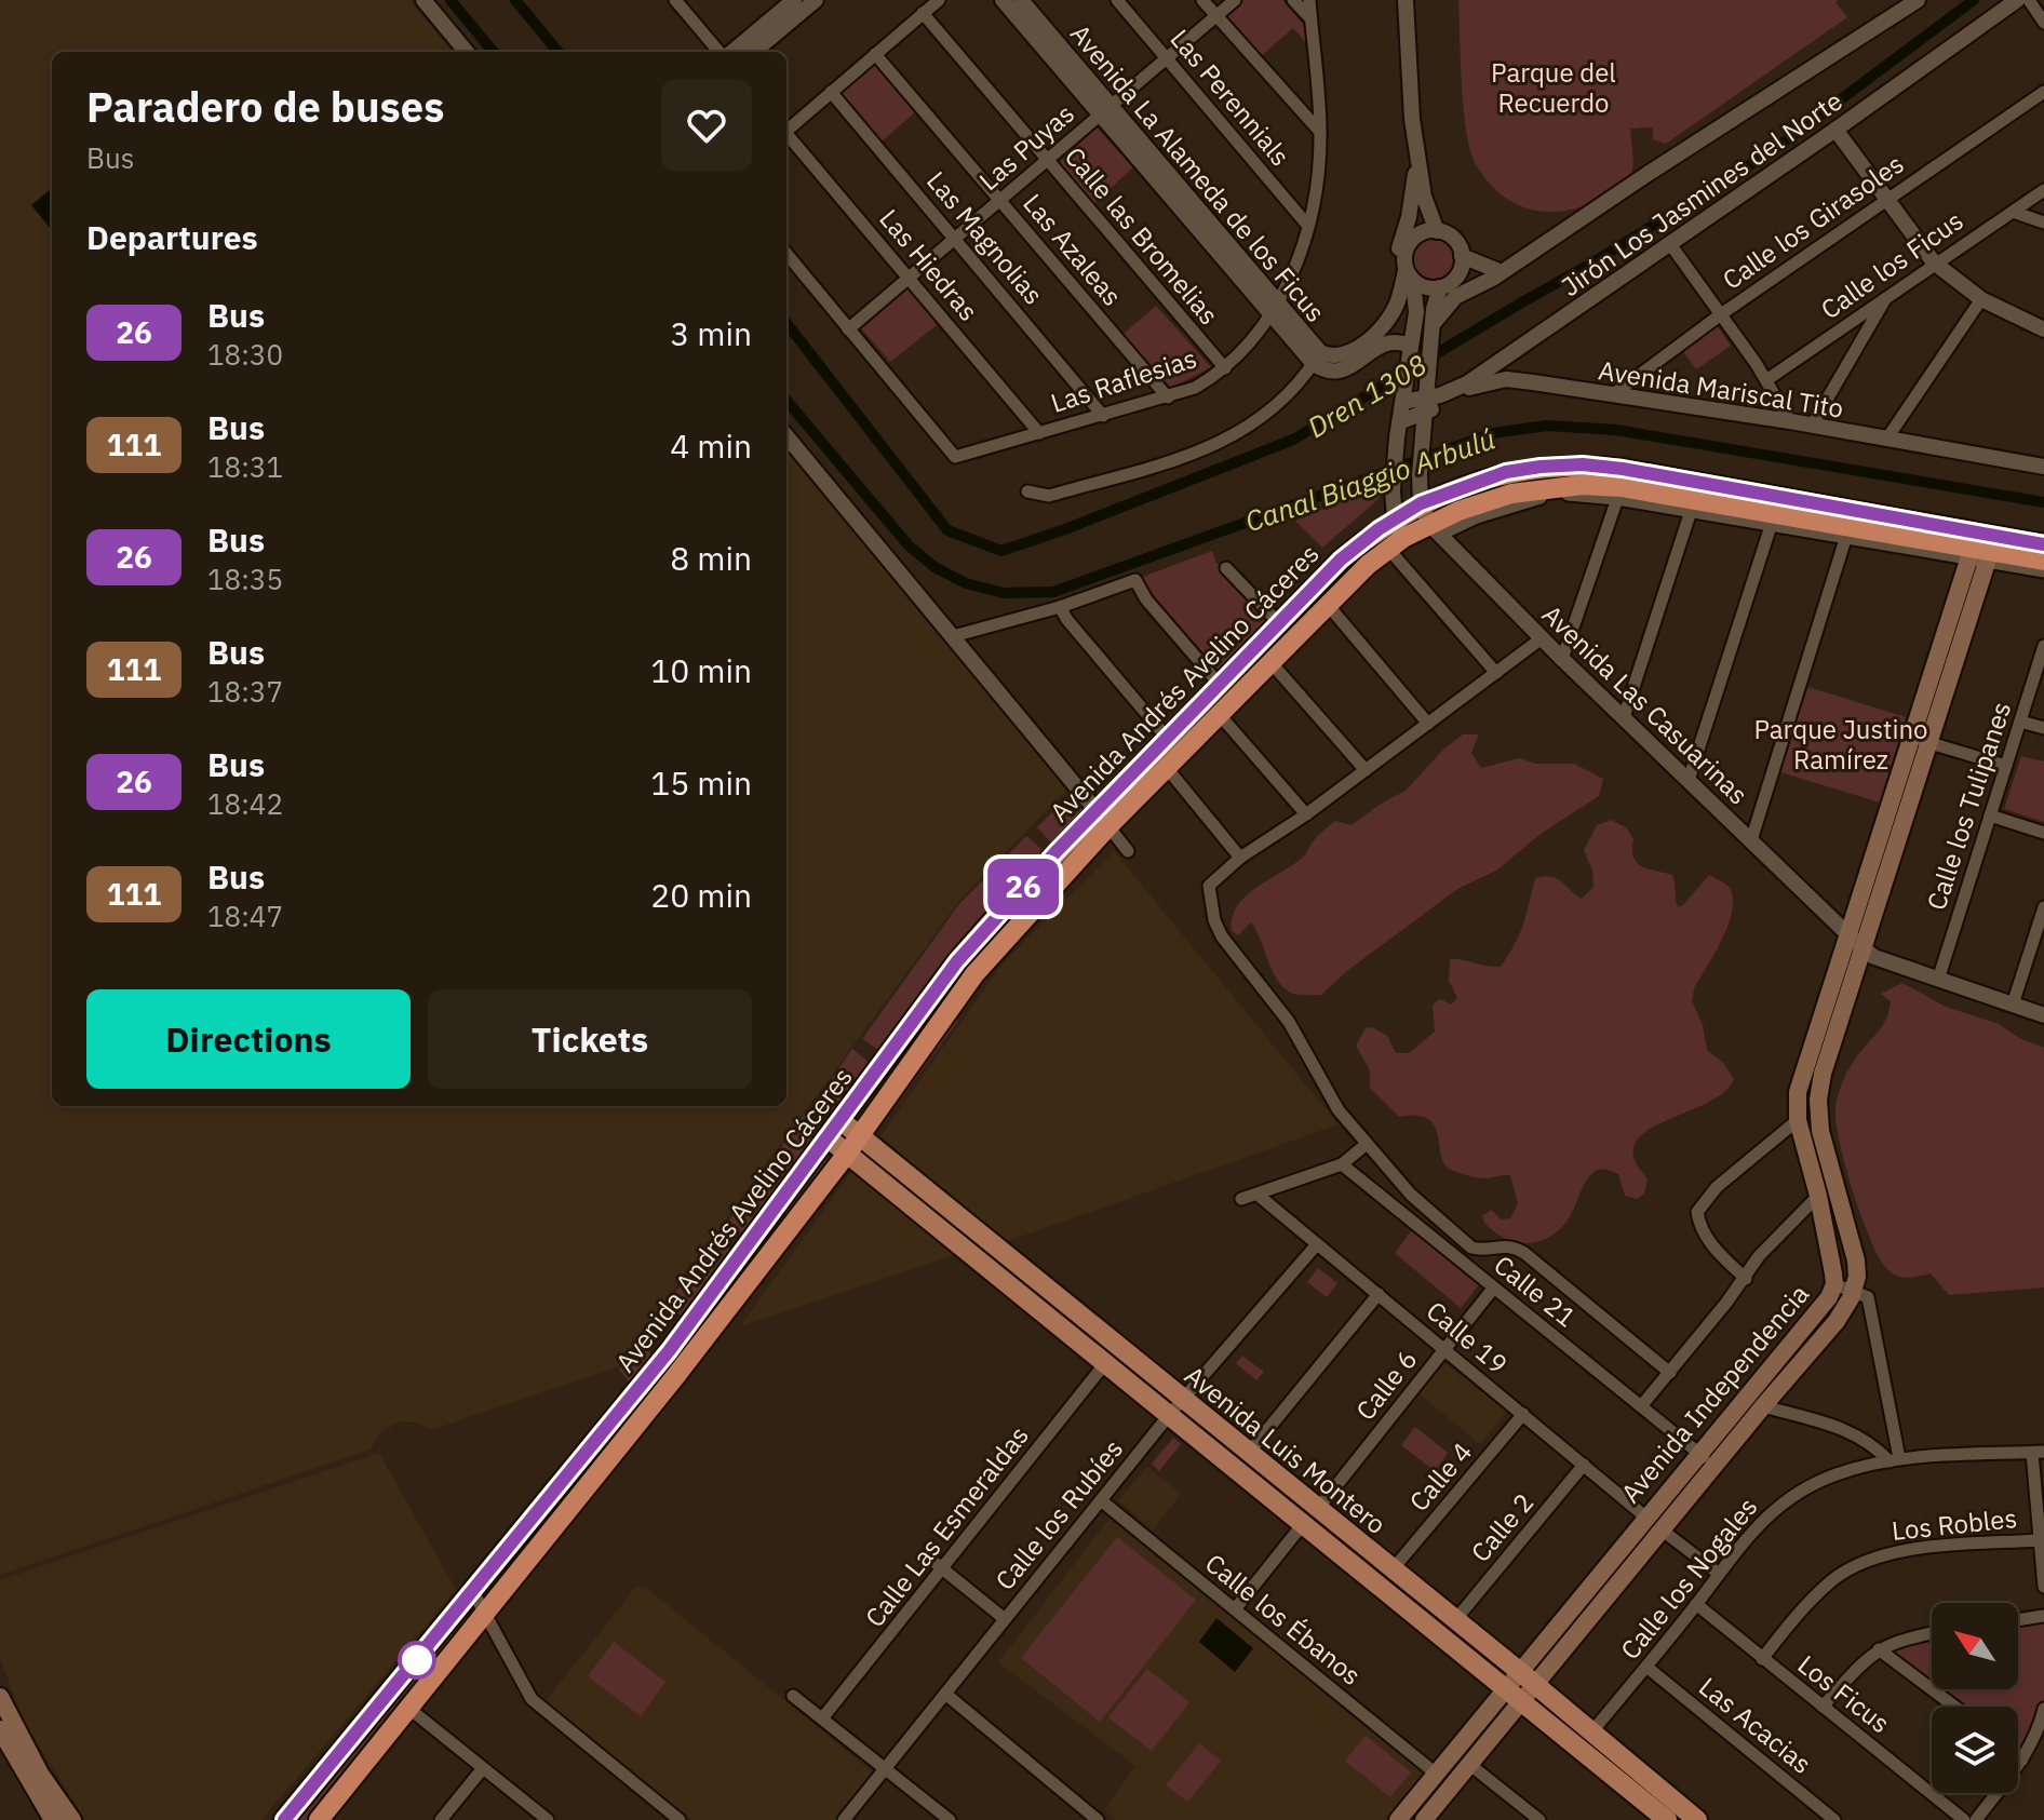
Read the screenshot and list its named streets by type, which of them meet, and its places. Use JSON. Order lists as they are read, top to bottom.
{
  "streets": {
    "highway": ["Avenida Andrés Avelino Cáceres"],
    "main road": ["Avenida Independencia", "Avenida Luis Montero"],
    "street": [
      "Las Perennials",
      "Las Puyas",
      "Avenida La Alameda de los Ficus",
      "Jirón Los Jasmines del Norte",
      "Calle los Girasoles",
      "Calle las Bromelias",
      "Las Magnolias",
      "Las Azaleas",
      "Las Hiedras",
      "Calle los Ficus",
      "Las Raflesias",
      "Avenida Mariscal Tito",
      "Avenida Las Casuarinas",
      "Calle los Tulipanes",
      "Calle 21",
      "Calle 19",
      "Calle 6",
      "Calle 4",
      "Calle los Rubíes",
      "Los Robles",
      "Calle Las Esmeraldas",
      "Calle 2",
      "Calle los Nogales",
      "Calle los Ébanos",
      "Los Ficus",
      "Las Acacias"
    ]
  },
  "crossings": [
    ["Las Perennials", "Las Puyas"],
    ["Las Perennials", "Las Raflesias"],
    ["Las Puyas", "Avenida La Alameda de los Ficus"],
    ["Las Puyas", "Calle las Bromelias"],
    ["Las Puyas", "Las Magnolias"],
    ["Las Puyas", "Las Azaleas"],
    ["Las Puyas", "Las Hiedras"],
    ["Las Puyas", "Las Raflesias"],
    ["Avenida La Alameda de los Ficus", "Las Raflesias"],
    ["Avenida La Alameda de los Ficus", "Avenida Las Casuarinas"],
    ["Jirón Los Jasmines del Norte", "Avenida Las Casuarinas"],
    ["Calle los Girasoles", "Avenida Mariscal Tito"],
    ["Calle las Bromelias", "Las Raflesias"],
    ["Las Magnolias", "Las Raflesias"],
    ["Las Azaleas", "Las Raflesias"],
    ["Las Hiedras", "Las Raflesias"],
    ["Avenida Mariscal Tito", "Avenida Las Casuarinas"],
    ["Avenida Andrés Avelino Cáceres", "Avenida Las Casuarinas"],
    ["Avenida Andrés Avelino Cáceres", "Avenida Independencia"],
    ["Avenida Andrés Avelino Cáceres", "Avenida Luis Montero"],
    ["Avenida Las Casuarinas", "Calle los Tulipanes"],
    ["Avenida Las Casuarinas", "Avenida Independencia"],
    ["Calle 21", "Calle 6"],
    ["Calle 21", "Avenida Independencia"],
    ["Calle 19", "Calle 6"],
    ["Calle 19", "Avenida Independencia"],
    ["Calle 19", "Calle 4"],
    ["Calle 19", "Calle los Rubíes"],
    ["Calle 19", "Calle 2"],
    ["Calle 6", "Avenida Luis Montero"],
    ["Calle 6", "Calle los Ébanos"],
    ["Avenida Independencia", "Avenida Luis Montero"],
    ["Avenida Independencia", "Calle los Ébanos"],
    ["Avenida Luis Montero", "Calle 4"],
    ["Avenida Luis Montero", "Calle los Rubíes"],
    ["Avenida Luis Montero", "Calle Las Esmeraldas"],
    ["Avenida Luis Montero", "Calle 2"],
    ["Avenida Luis Montero", "Calle los Nogales"],
    ["Calle los Rubíes", "Calle los Ébanos"],
    ["Los Robles", "Los Ficus"],
    ["Calle los Nogales", "Los Ficus"],
    ["Calle los Nogales", "Las Acacias"]
  ],
  "water": ["Dren 1308", "Canal Biaggio Arbulú"],
  "parks": ["Parque del Recuerdo", "Parque Justino Ramírez"],
  "lines": ["bus line 26"],
  "north": "top left",
  "page": {
    "on_map": "26",
    "heading": [
      ["Paradero de buses", "Bus"],
      "Departures"
    ],
    "list": [
      {
        "mark": "26",
        "name": "Bus",
        "note": "18:30",
        "value": "3 min"
      },
      {
        "mark": "111",
        "name": "Bus",
        "note": "18:31",
        "value": "4 min"
      },
      {
        "mark": "26",
        "name": "Bus",
        "note": "18:35",
        "value": "8 min"
      },
      {
        "mark": "111",
        "name": "Bus",
        "note": "18:37",
        "value": "10 min"
      },
      {
        "mark": "26",
        "name": "Bus",
        "note": "18:42",
        "value": "15 min"
      },
      {
        "mark": "111",
        "name": "Bus",
        "note": "18:47",
        "value": "20 min"
      }
    ],
    "buttons": ["Directions", "Tickets"]
  }
}
